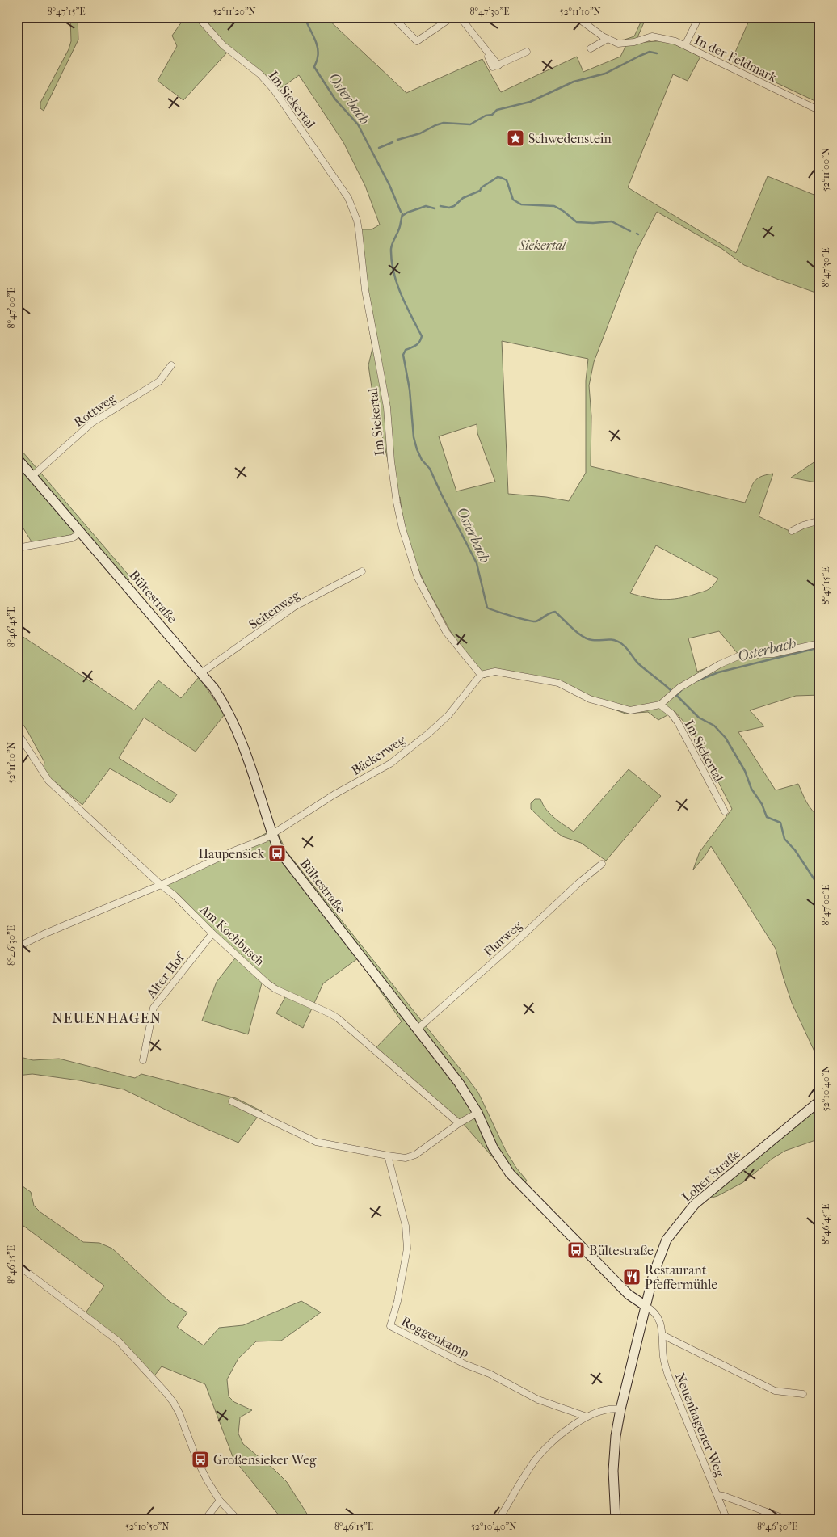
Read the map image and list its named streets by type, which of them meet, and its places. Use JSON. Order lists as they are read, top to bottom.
{
  "streets": {
    "street": [
      "In der Feldmark",
      "Im Siekertal",
      "Rottweg",
      "Bültestraße",
      "Seitenweg",
      "Bäckerweg",
      "Am Kochbusch",
      "Flurweg",
      "Alter Hof",
      "Loher Straße",
      "Roggenkamp",
      "Neuenhagener Weg"
    ]
  },
  "crossings": [
    ["Im Siekertal", "Bäckerweg"],
    ["Rottweg", "Bültestraße"],
    ["Bültestraße", "Seitenweg"],
    ["Bültestraße", "Bäckerweg"],
    ["Bültestraße", "Flurweg"],
    ["Bültestraße", "Loher Straße"],
    ["Bültestraße", "Neuenhagener Weg"],
    ["Am Kochbusch", "Alter Hof"],
    ["Loher Straße", "Neuenhagener Weg"]
  ],
  "districts": ["NEUENHAGEN"],
  "water": ["Osterbach"],
  "parks": ["Siekertal"],
  "places": {
    "place": ["Schwedenstein"],
    "bus stop": ["Haupensiek", "Bültestraße", "Großensieker Weg"],
    "restaurant": ["Restaurant Pfeffermühle"]
  },
  "coordinates": [
    "8°47'15\"E",
    "52°11'20\"N",
    "8°47'30\"E",
    "52°11'10\"N",
    "52°11'00\"N",
    "8°47'00\"E",
    "8°46'45\"E",
    "8°46'30\"E",
    "52°10'40\"N",
    "8°46'15\"E",
    "52°10'50\"N"
  ]
}
